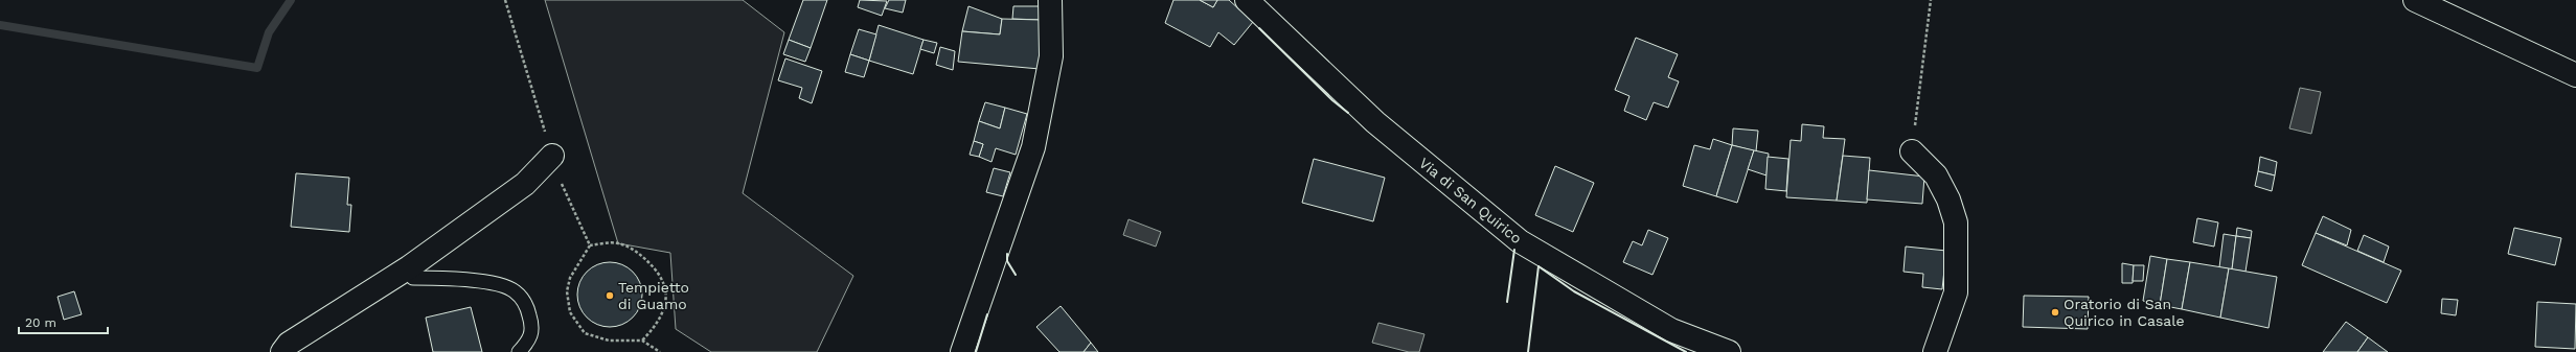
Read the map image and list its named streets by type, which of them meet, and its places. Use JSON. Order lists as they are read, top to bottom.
{
  "streets": {
    "street": ["Via di San Quirico"]
  },
  "places": ["Tempietto di Guamo", "Oratorio di San Quirico in Casale"],
  "scale_bar": "20 m"
}
